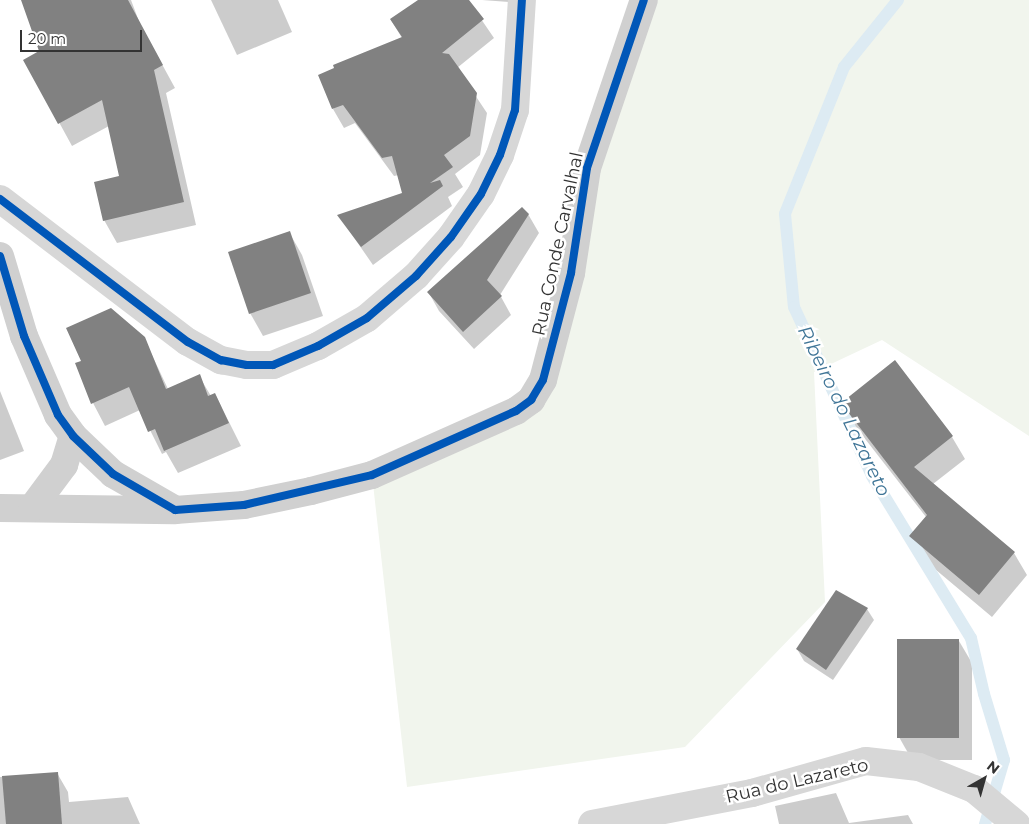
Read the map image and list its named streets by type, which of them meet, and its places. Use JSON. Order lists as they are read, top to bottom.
{
  "streets": {
    "main road": ["Rua Conde Carvalhal"],
    "street": ["Rua do Lazareto"]
  },
  "water": ["Ribeiro do Lazareto"],
  "scale_bar": "20 m",
  "north": "top right"
}
